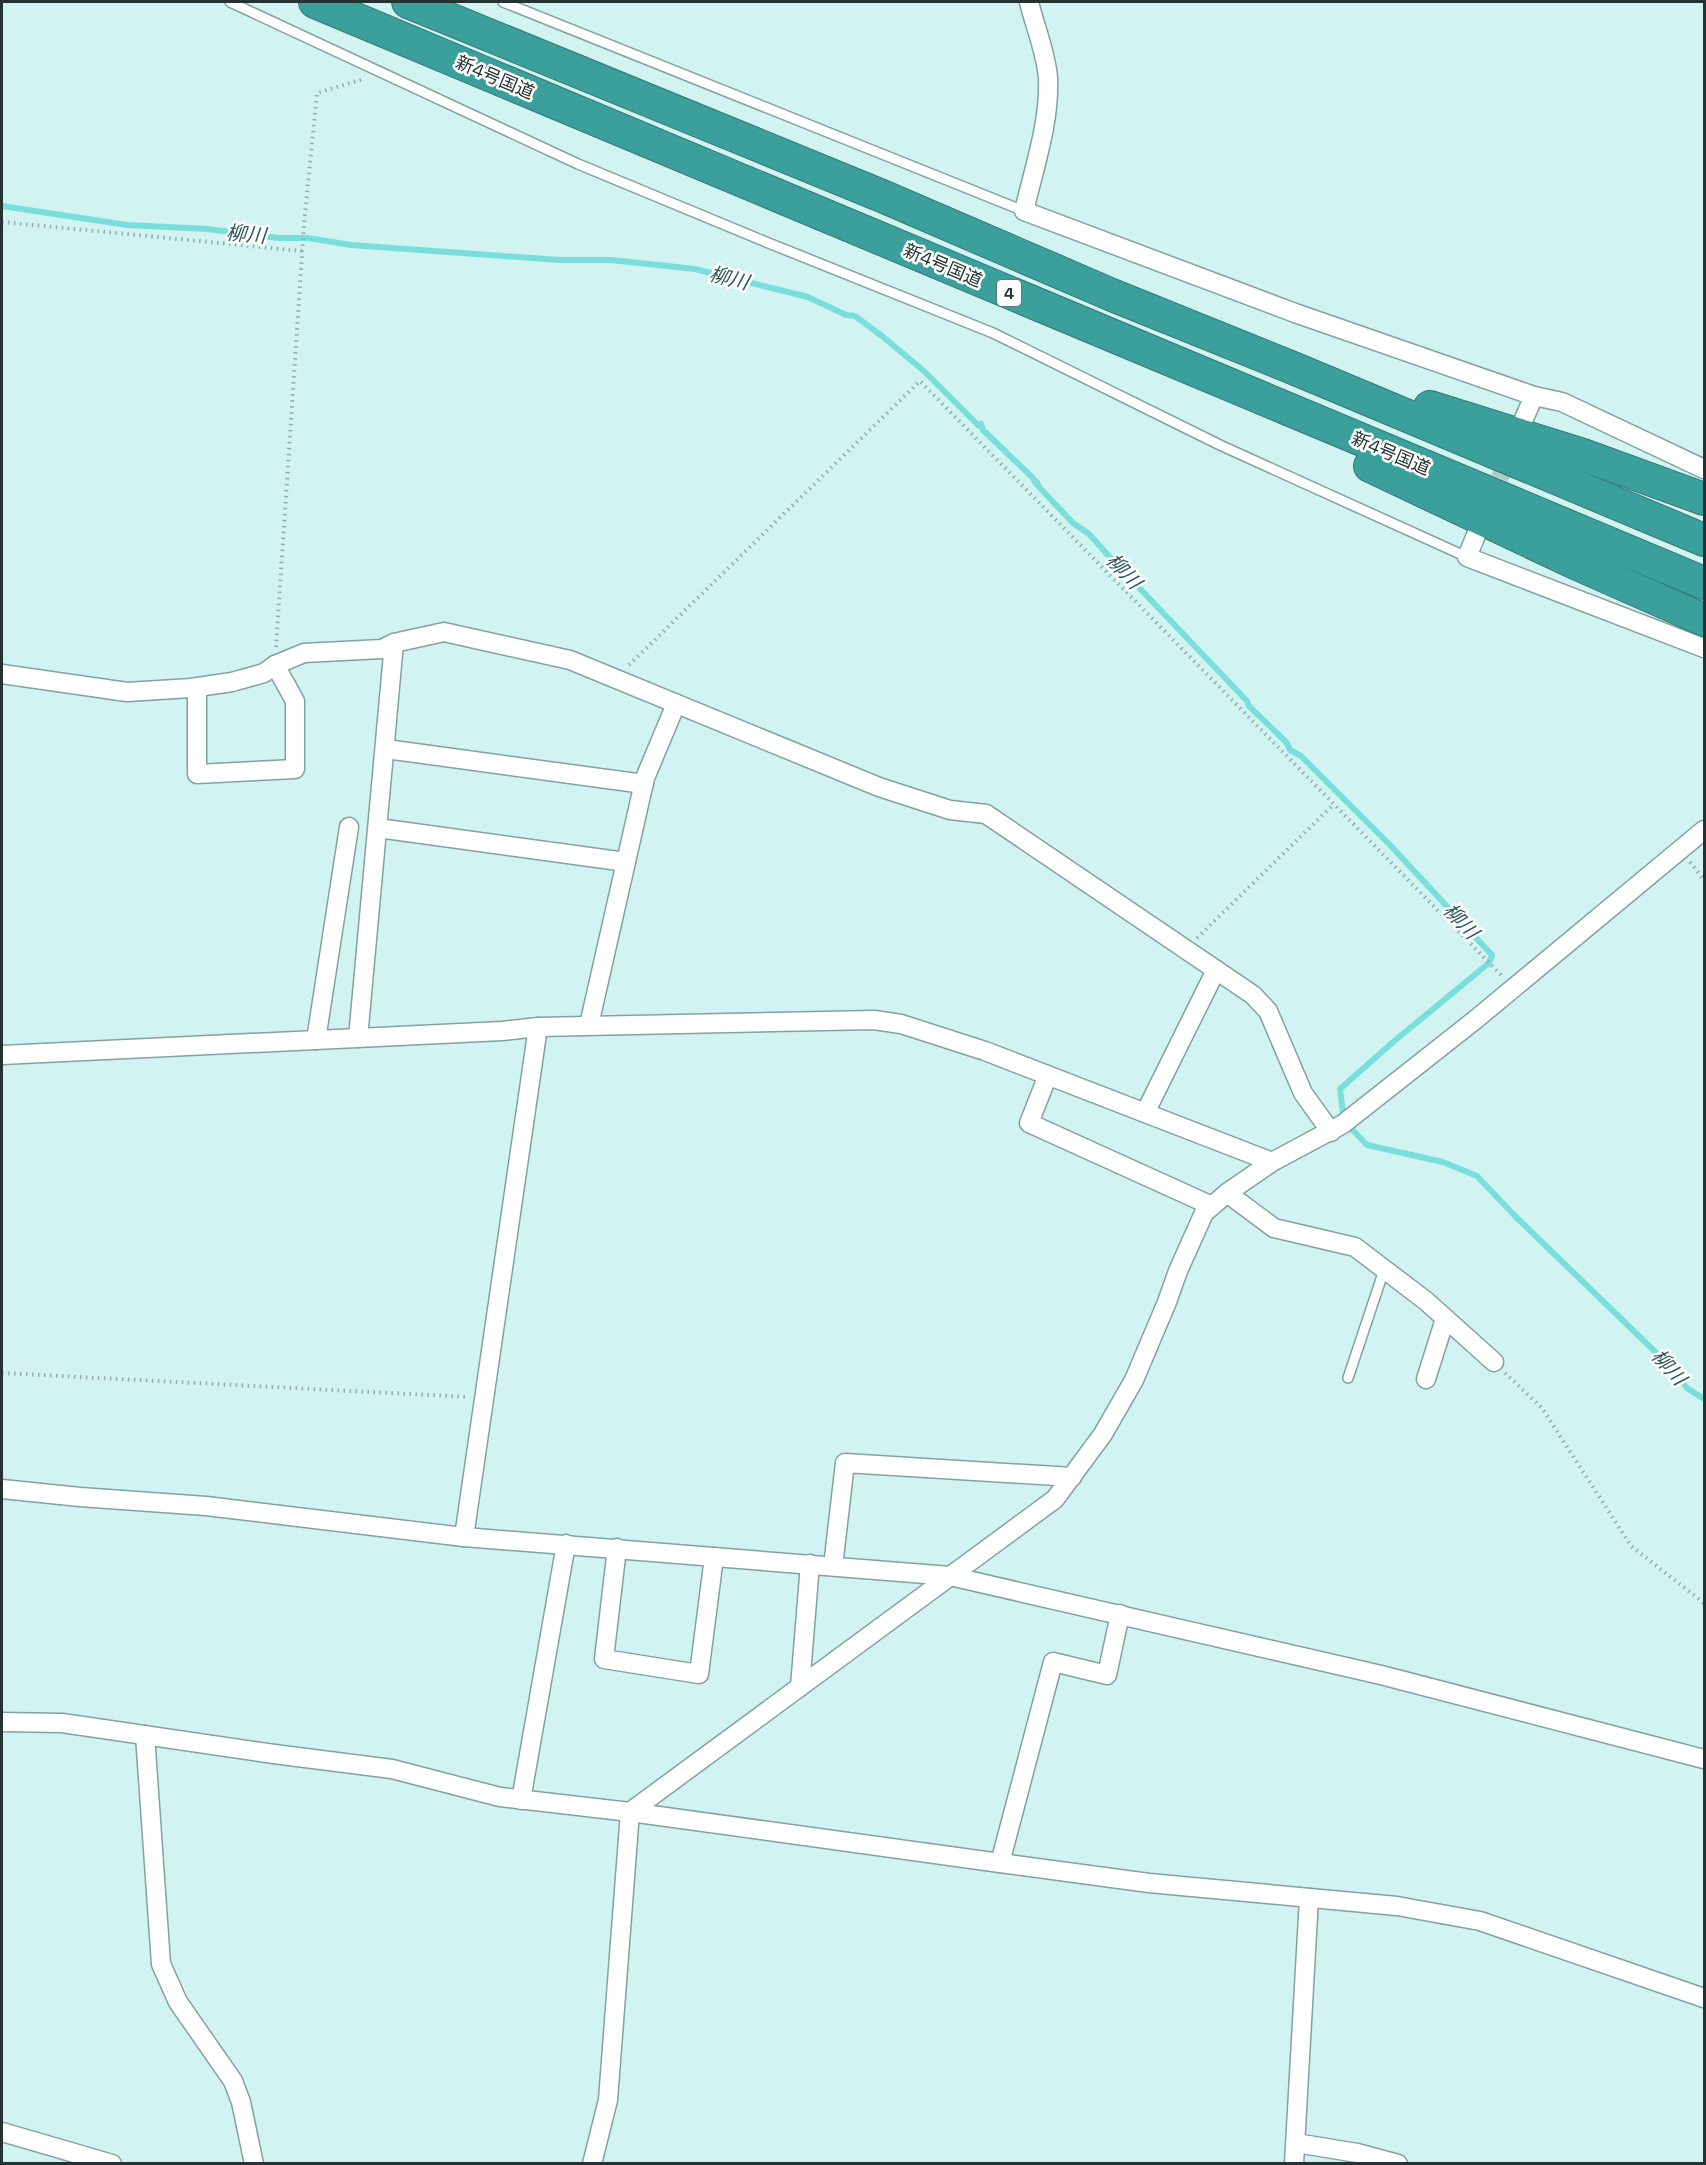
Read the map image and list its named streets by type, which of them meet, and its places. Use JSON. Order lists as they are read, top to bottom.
{
  "streets": {
    "highway": ["新4号国道", "4"]
  },
  "water": ["柳川"]
}
